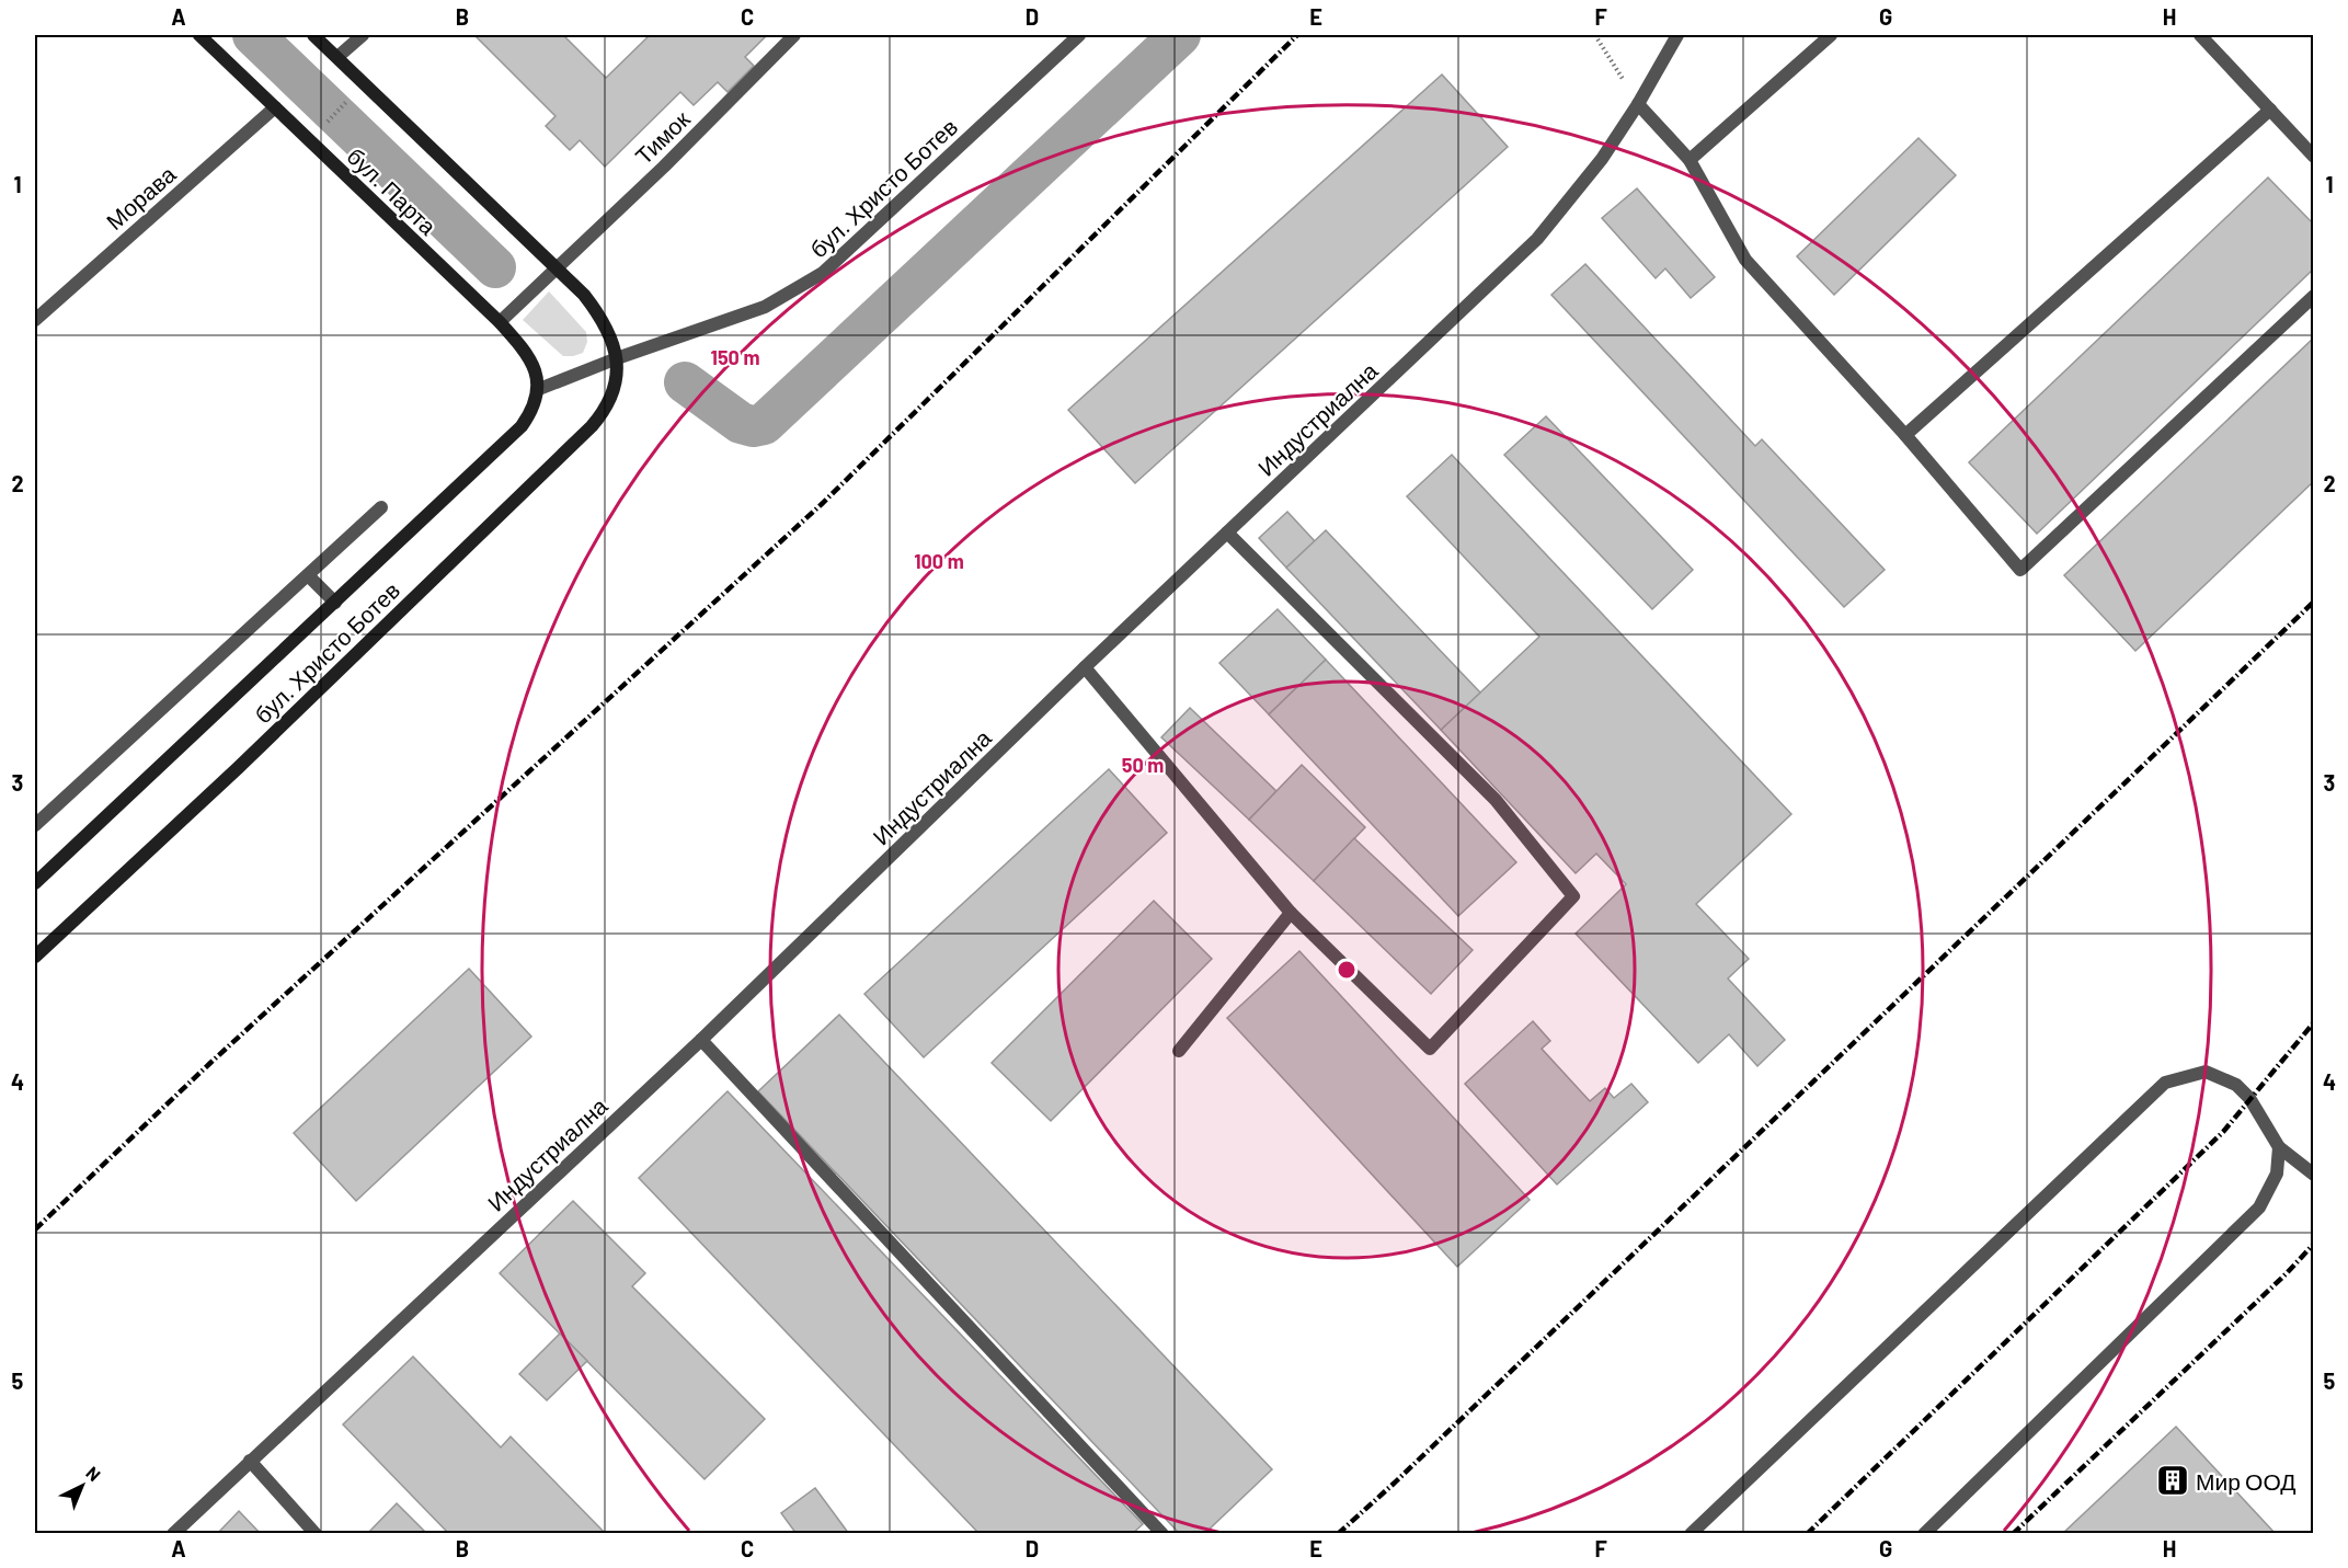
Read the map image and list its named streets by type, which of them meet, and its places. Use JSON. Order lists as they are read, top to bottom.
{
  "streets": {
    "main road": ["бул. Христо Ботев", "бул. Парта"],
    "street": ["Тимок", "Морава", "Индустриална"]
  },
  "crossings": [
    ["Тимок", "бул. Парта"],
    ["бул. Христо Ботев", "бул. Парта"],
    ["бул. Парта", "Морава"]
  ],
  "places": {
    "building": ["Мир ООД"]
  },
  "north": "top right",
  "grid": {
    "columns": [
      "A",
      "B",
      "C",
      "D",
      "E",
      "F",
      "G",
      "H"
    ],
    "rows": [
      "1",
      "2",
      "3",
      "4",
      "5"
    ]
  },
  "rings": ["150 m", "100 m", "50 m"]
}
